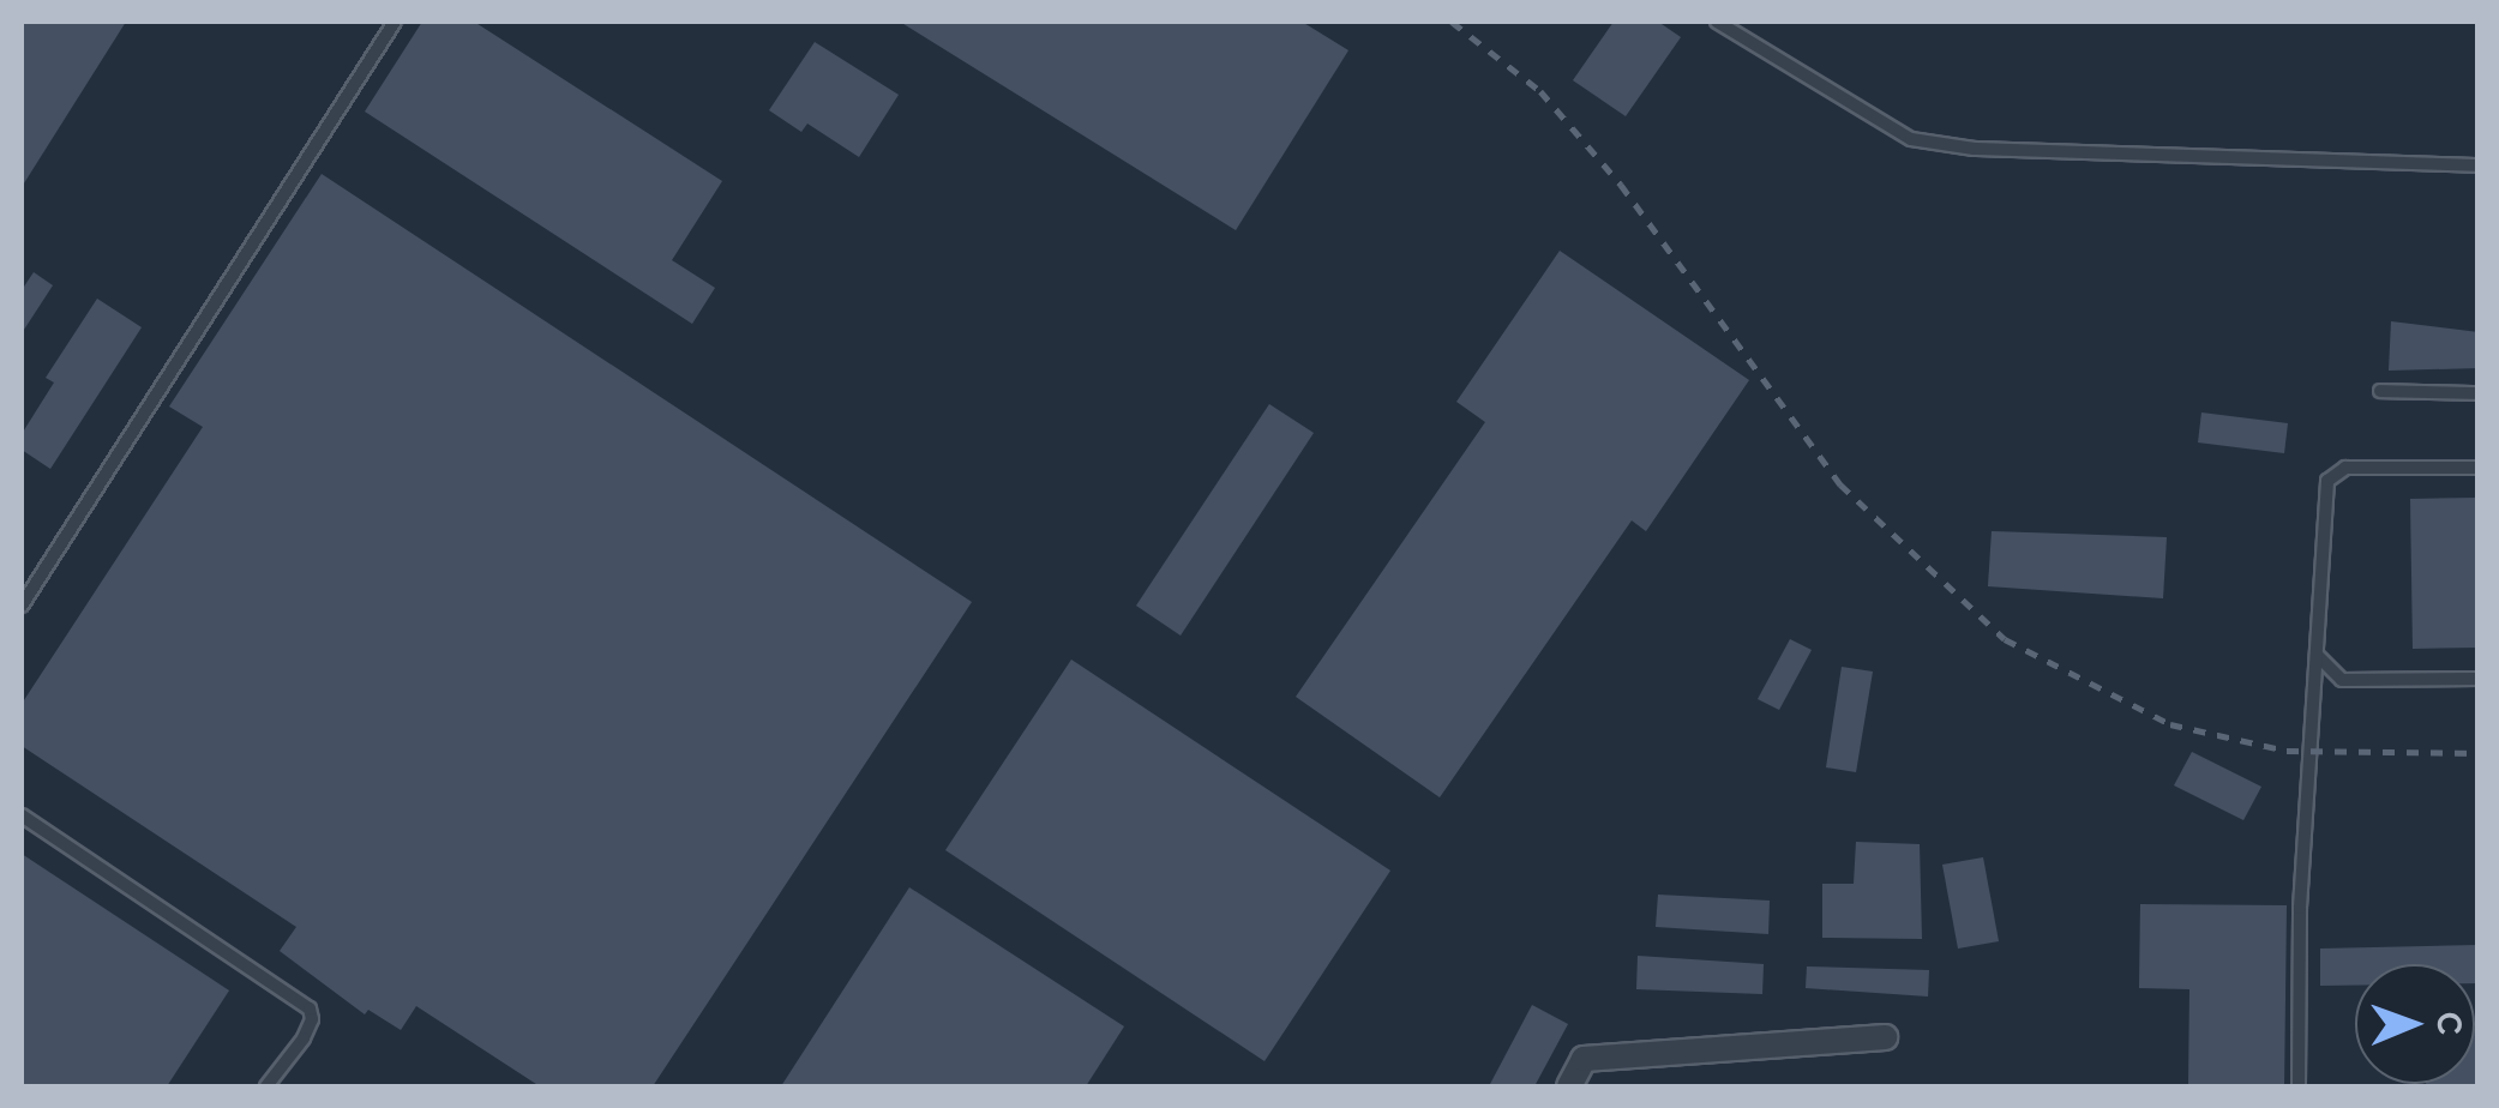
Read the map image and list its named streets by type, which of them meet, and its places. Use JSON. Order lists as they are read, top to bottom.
{
  "north": "right"
}
